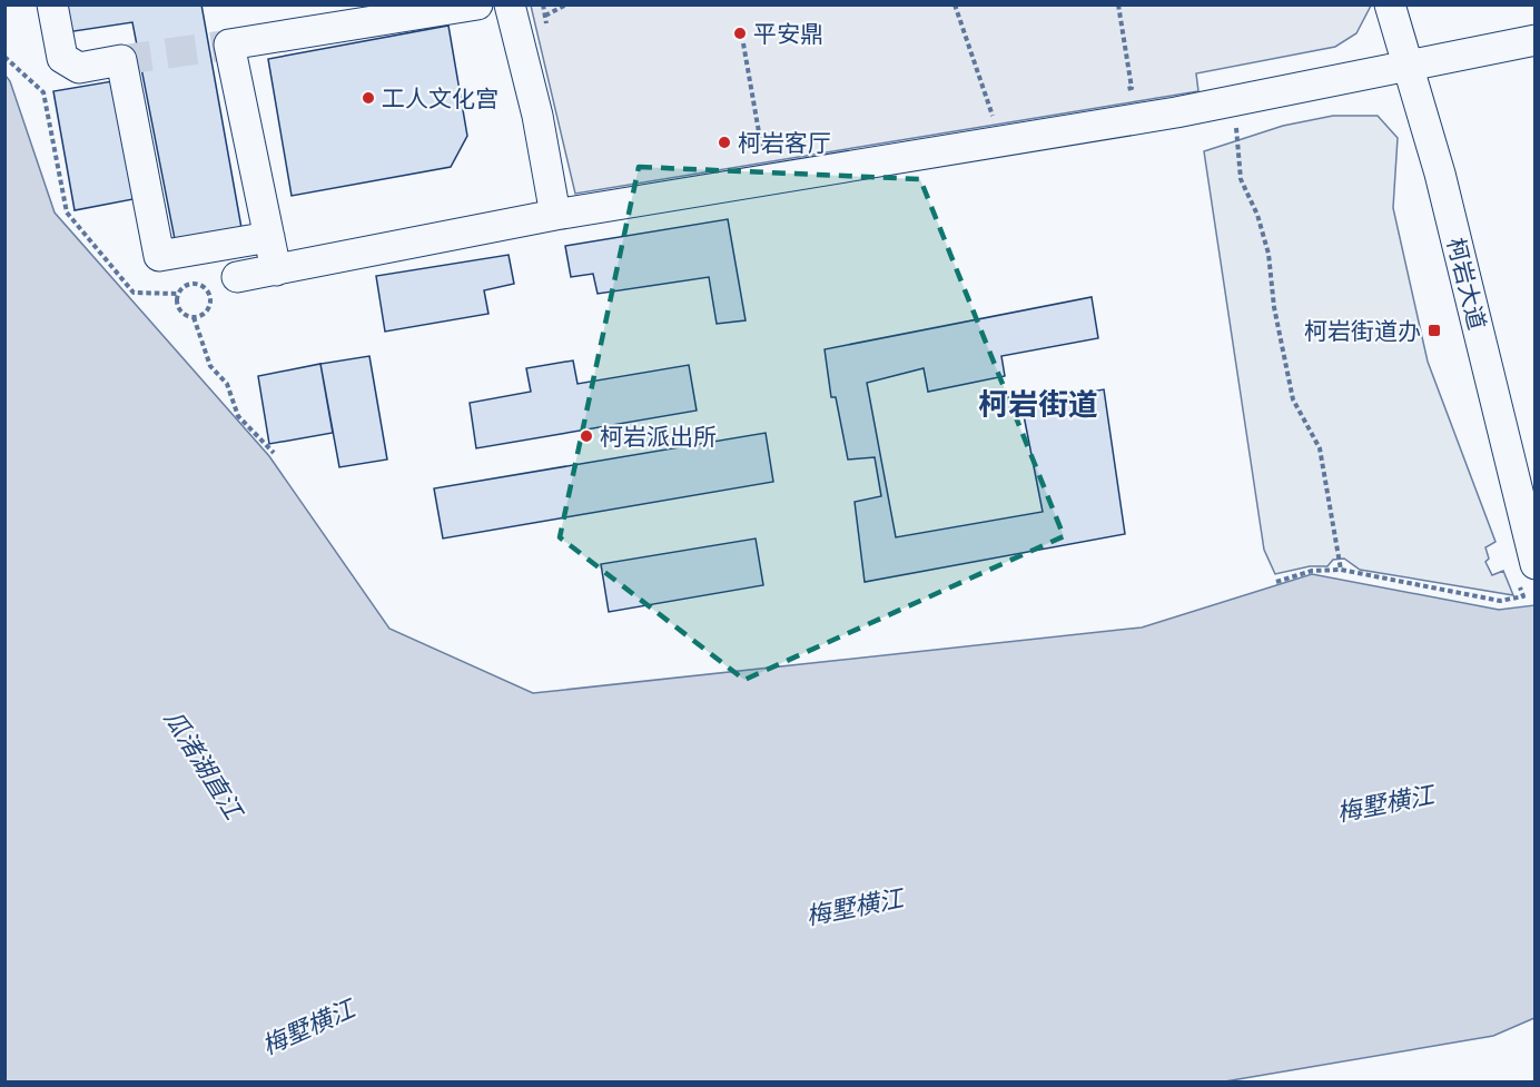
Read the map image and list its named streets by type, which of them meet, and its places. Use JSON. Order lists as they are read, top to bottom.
{
  "streets": {
    "street": ["柯岩大道"]
  },
  "districts": ["柯岩街道"],
  "water": ["瓜渚湖直江", "梅墅横江"],
  "places": {
    "other": [
      "平安鼎",
      "工人文化宫",
      "柯岩客厅",
      "柯岩派出所"
    ],
    "transit": ["柯岩街道办"]
  }
}
